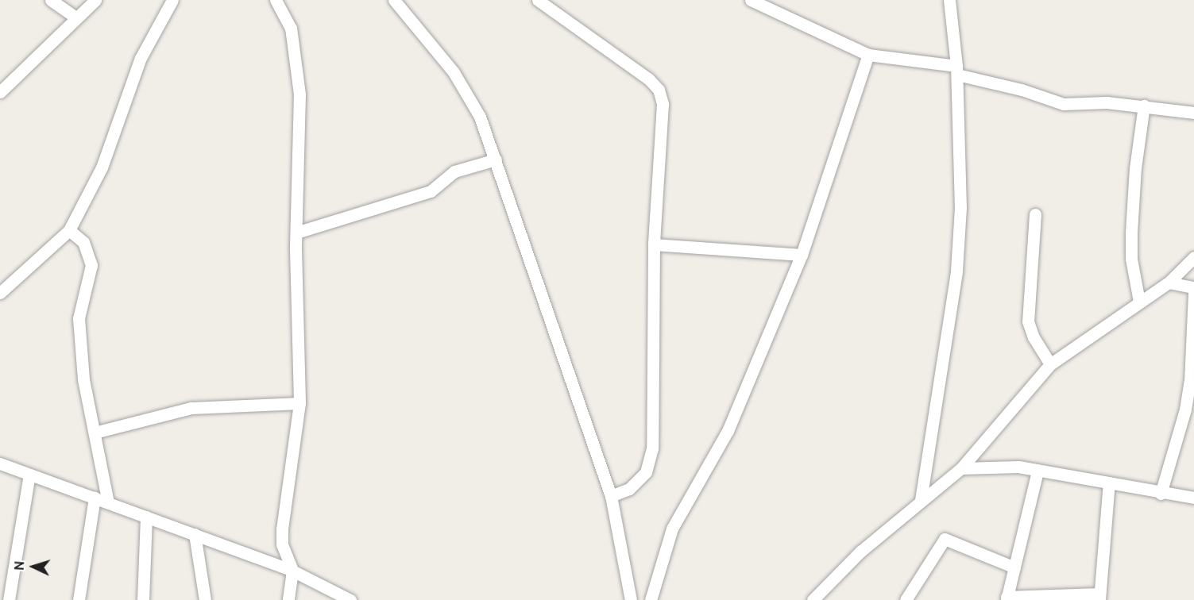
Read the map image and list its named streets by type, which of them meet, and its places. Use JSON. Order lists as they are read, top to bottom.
{
  "north": "left"
}
